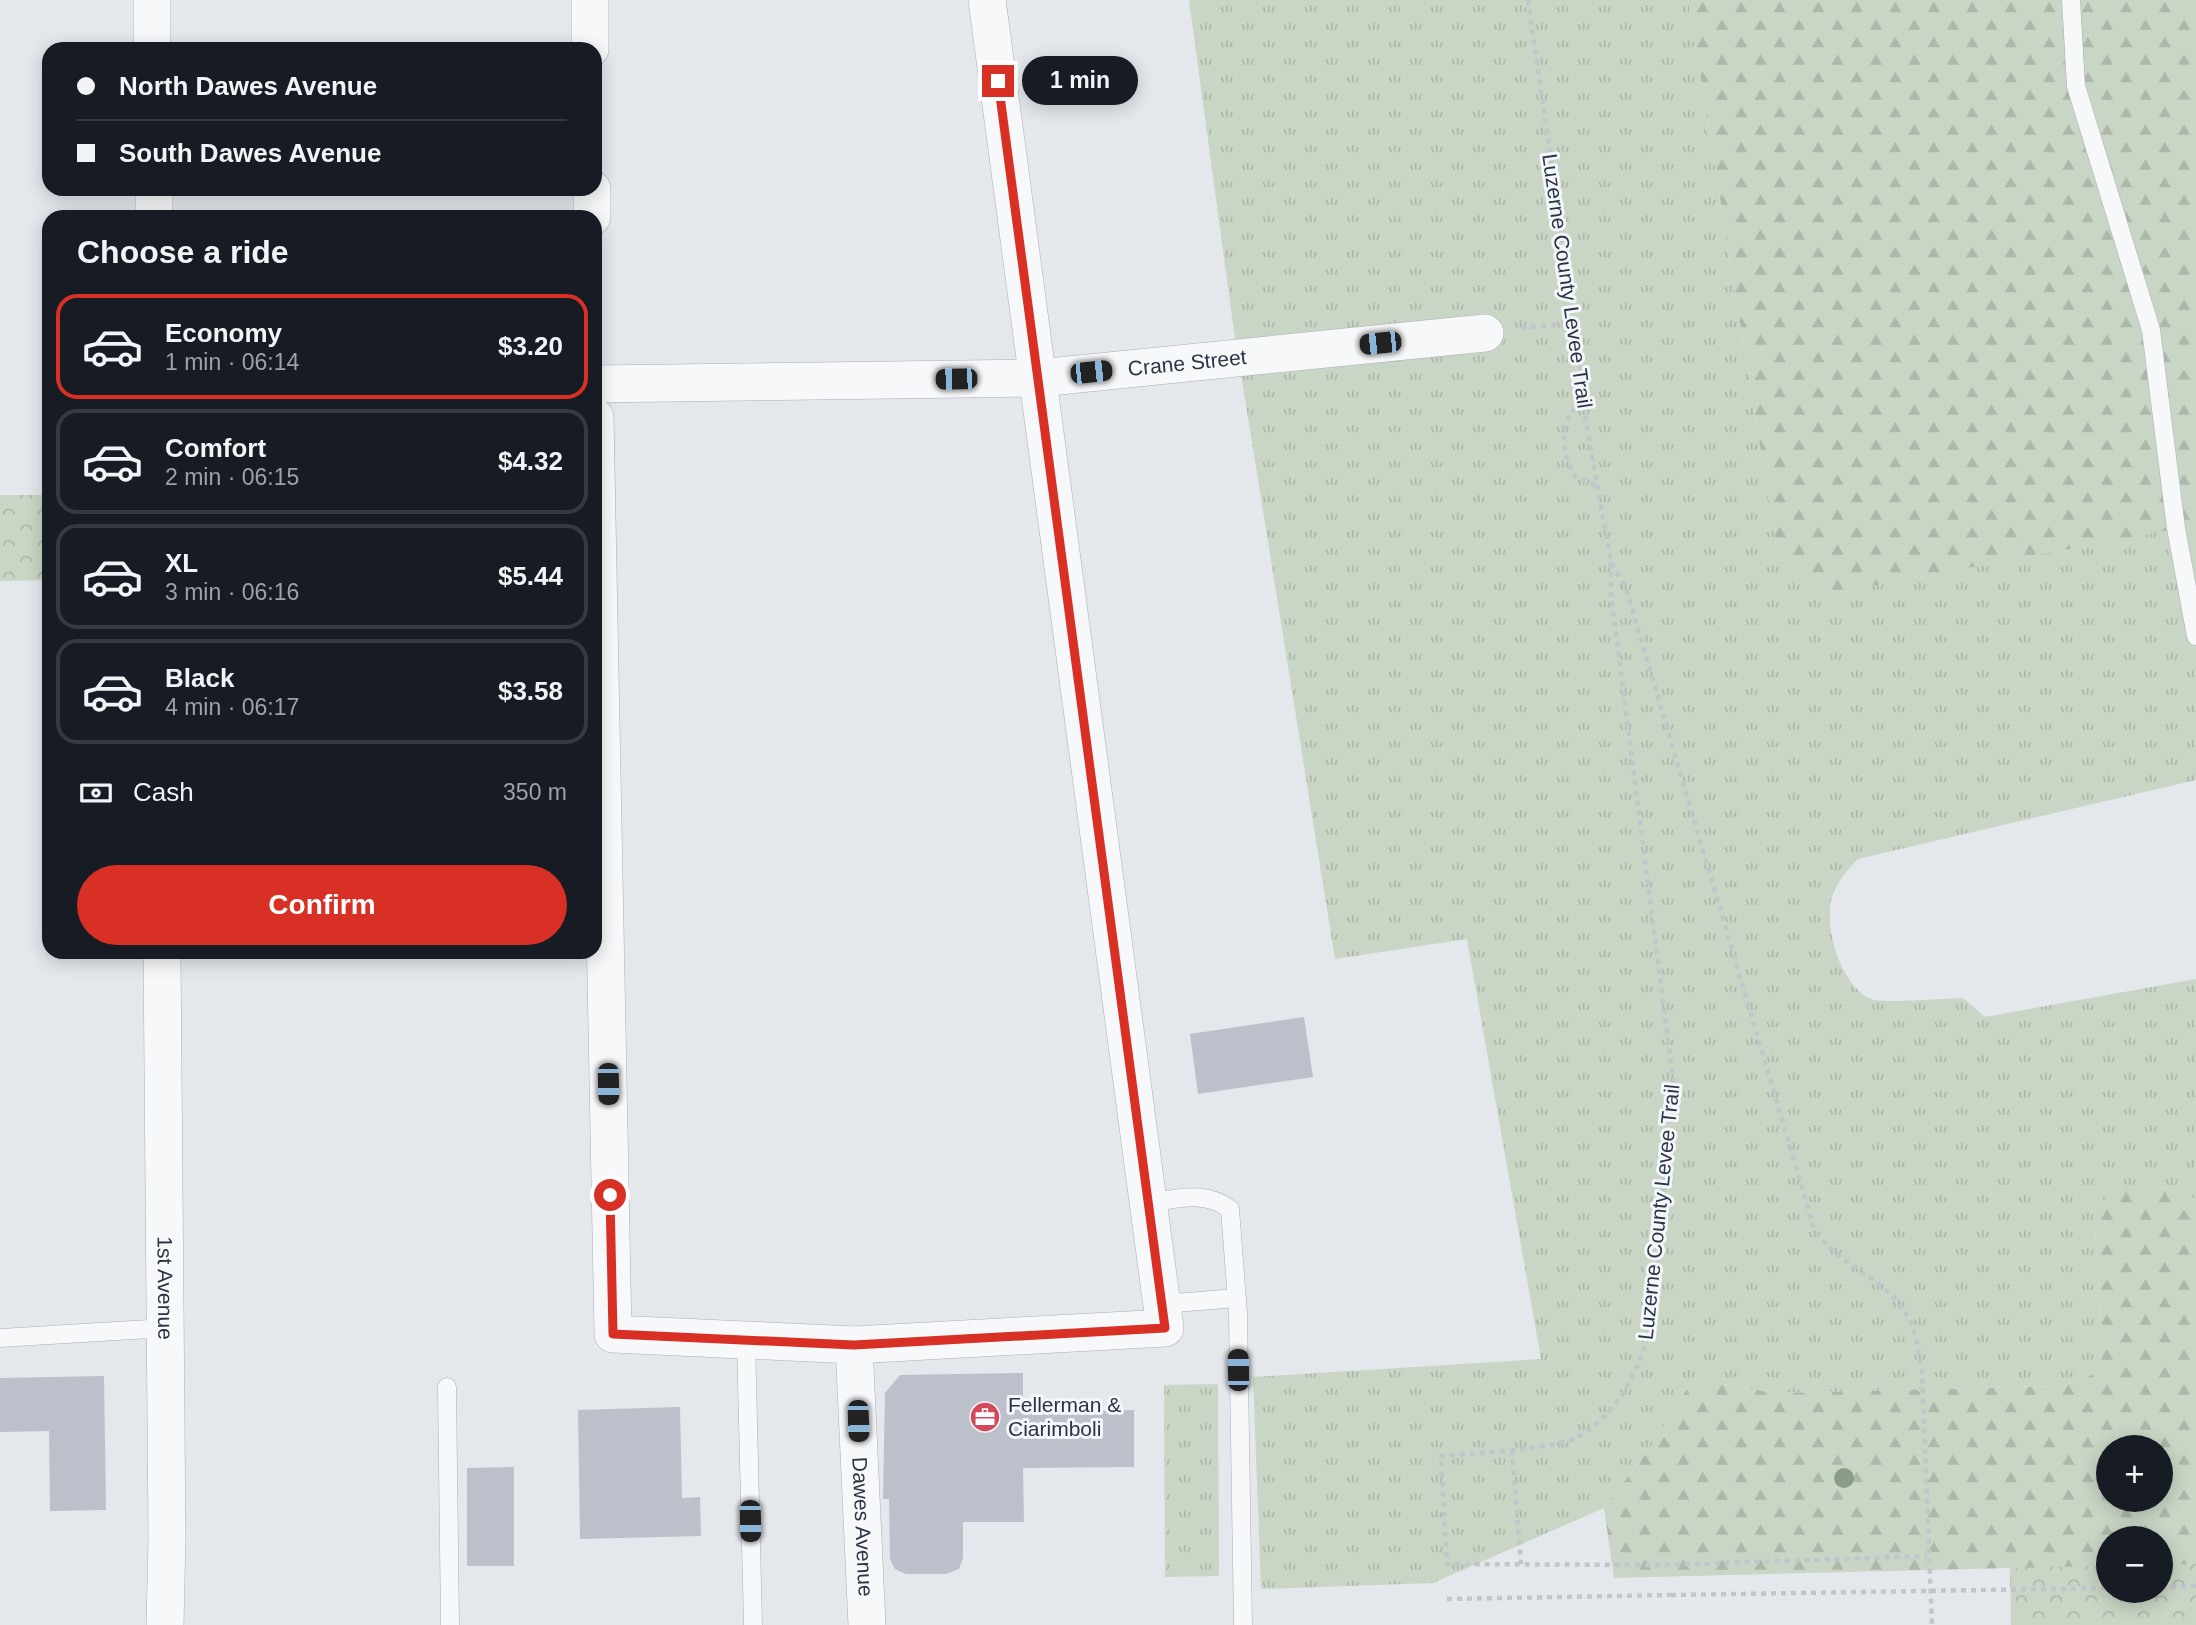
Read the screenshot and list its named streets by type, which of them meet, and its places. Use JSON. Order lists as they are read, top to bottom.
{
  "streets": {
    "street": ["Crane Street", "1st Avenue", "Dawes Avenue"],
    "path": ["Luzerne County Levee Trail"]
  },
  "places": {
    "office": ["Fellerman & Ciarimboli"]
  },
  "page": {
    "banner": ["North Dawes Avenue", "South Dawes Avenue"],
    "bubble": "1 min",
    "heading": "Choose a ride",
    "list": [
      {
        "name": "Economy",
        "note": "1 min · 06:14",
        "value": "$3.20"
      },
      {
        "name": "Comfort",
        "note": "2 min · 06:15",
        "value": "$4.32"
      },
      {
        "name": "XL",
        "note": "3 min · 06:16",
        "value": "$5.44"
      },
      {
        "name": "Black",
        "note": "4 min · 06:17",
        "value": "$3.58"
      }
    ],
    "pay": ["Cash", "350 m"],
    "buttons": "Confirm",
    "map_buttons": ["+", "−"]
  }
}
